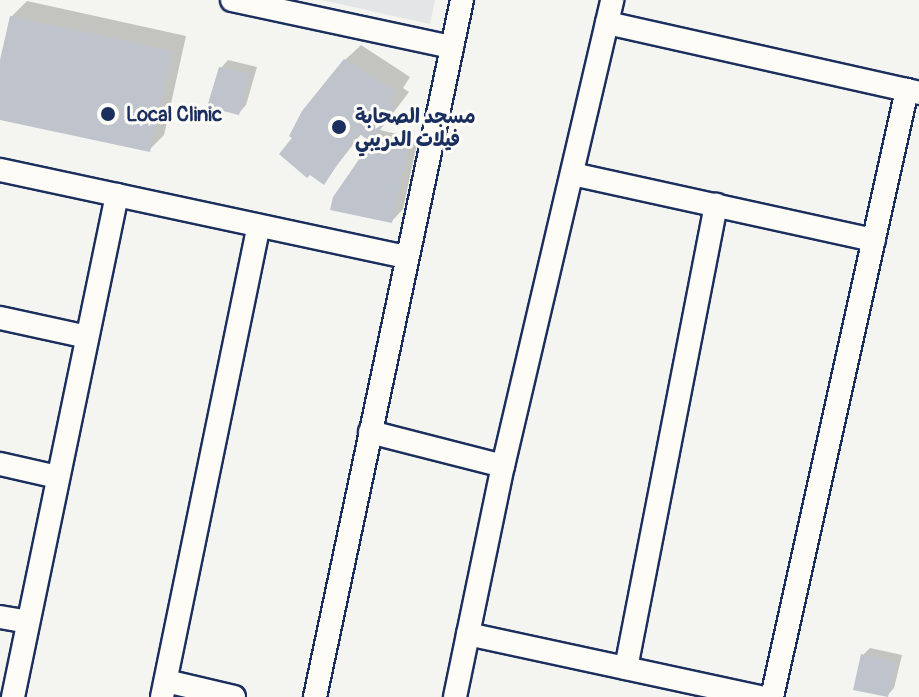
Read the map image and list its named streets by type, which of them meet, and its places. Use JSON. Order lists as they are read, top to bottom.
{
  "places": ["Local Clinic", "مسجد الصحابة فيلات الدريبي"]
}
